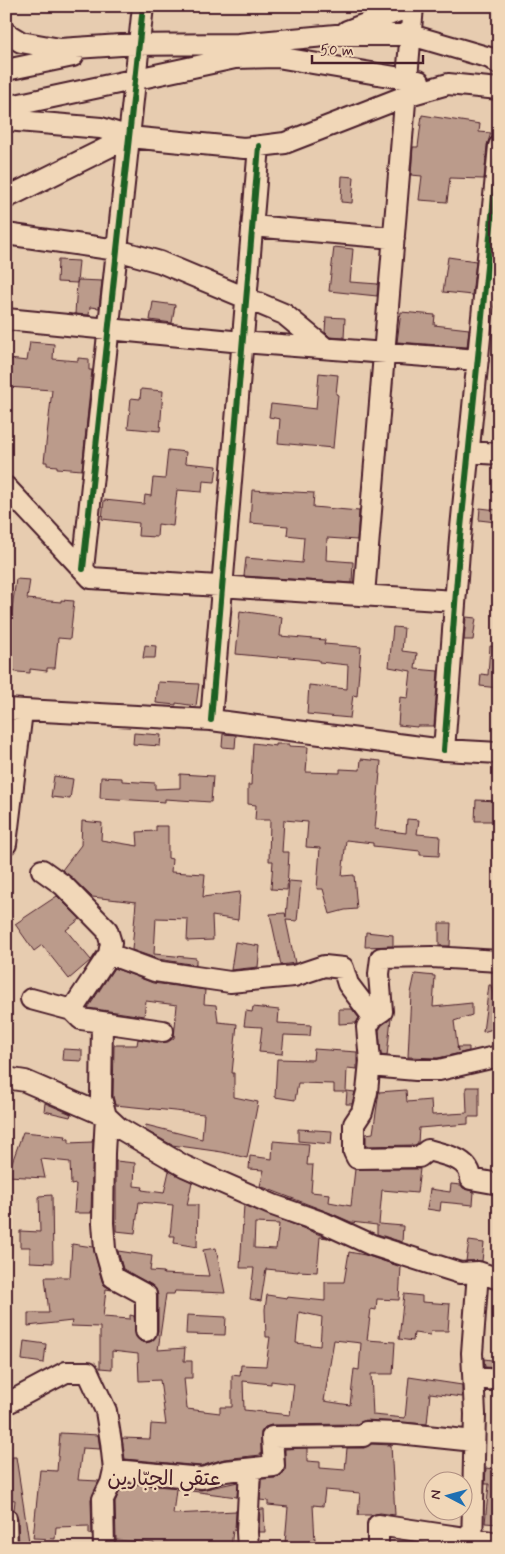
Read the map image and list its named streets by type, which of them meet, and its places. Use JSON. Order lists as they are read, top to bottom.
{
  "districts": ["عتقي الجبّارين"],
  "scale_bar": "50 m",
  "north": "left"
}
